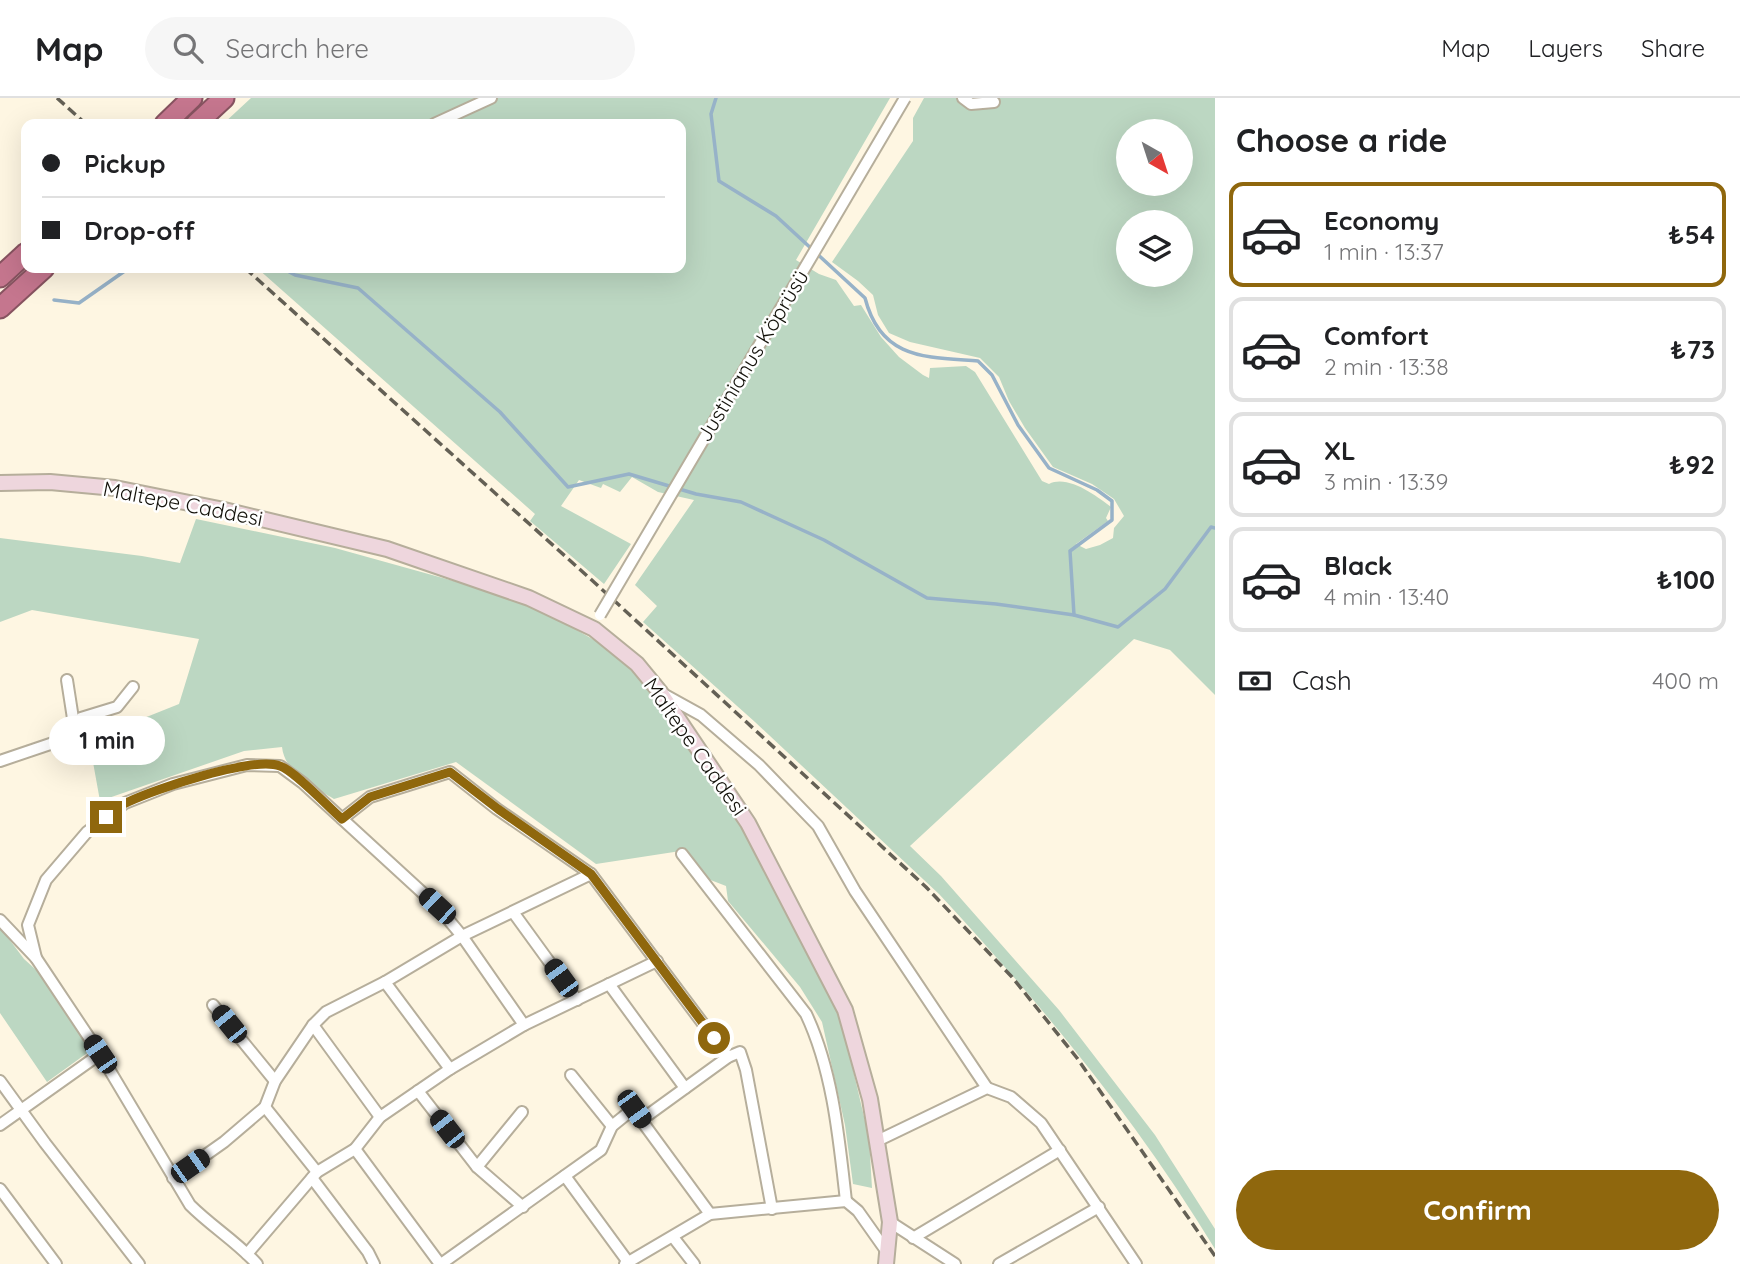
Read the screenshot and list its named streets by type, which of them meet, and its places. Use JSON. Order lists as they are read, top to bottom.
{
  "streets": {
    "street": ["Justinianus Köprüsü", "Maltepe Caddesi"]
  },
  "crossings": [
    ["Justinianus Köprüsü", "Maltepe Caddesi"]
  ],
  "north": "bottom right",
  "page": {
    "header": "Map",
    "search": "Search here",
    "nav": ["Map", "Layers", "Share"],
    "heading": "Choose a ride",
    "banner": ["Pickup", "Drop-off"],
    "list": [
      {
        "name": "Economy",
        "note": "1 min · 13:37",
        "value": "₺54"
      },
      {
        "name": "Comfort",
        "note": "2 min · 13:38",
        "value": "₺73"
      },
      {
        "name": "XL",
        "note": "3 min · 13:39",
        "value": "₺92"
      },
      {
        "name": "Black",
        "note": "4 min · 13:40",
        "value": "₺100"
      }
    ],
    "pay": ["Cash", "400 m"],
    "bubble": "1 min",
    "buttons": "Confirm"
  }
}
